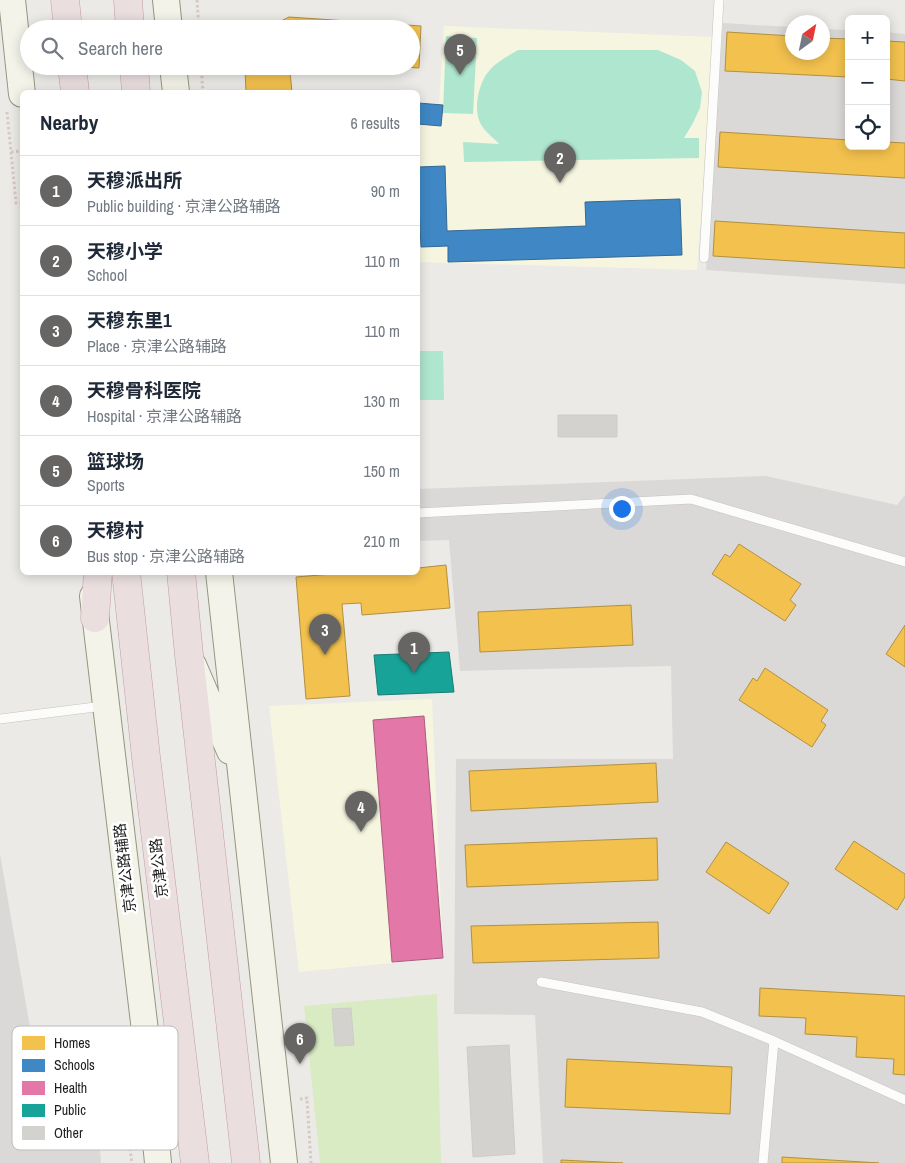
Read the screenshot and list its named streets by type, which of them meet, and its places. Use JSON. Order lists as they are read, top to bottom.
{
  "streets": {
    "highway": ["京津公路"],
    "street": ["京津公路辅路"]
  },
  "legend": [
    "Homes",
    "Schools",
    "Health",
    "Public",
    "Other"
  ],
  "north": "top right",
  "page": {
    "map_buttons": ["+", "−"],
    "search": "Search here",
    "pins": [
      "5",
      "2",
      "3",
      "1",
      "4",
      "6"
    ],
    "heading": ["Nearby", "6 results"],
    "list": [
      {
        "mark": "1",
        "name": "天穆派出所",
        "note": "Public building · 京津公路辅路",
        "value": "90 m"
      },
      {
        "mark": "2",
        "name": "天穆小学",
        "note": "School",
        "value": "110 m"
      },
      {
        "mark": "3",
        "name": "天穆东里1",
        "note": "Place · 京津公路辅路",
        "value": "110 m"
      },
      {
        "mark": "4",
        "name": "天穆骨科医院",
        "note": "Hospital · 京津公路辅路",
        "value": "130 m"
      },
      {
        "mark": "5",
        "name": "篮球场",
        "note": "Sports",
        "value": "150 m"
      },
      {
        "mark": "6",
        "name": "天穆村",
        "note": "Bus stop · 京津公路辅路",
        "value": "210 m"
      }
    ]
  }
}
